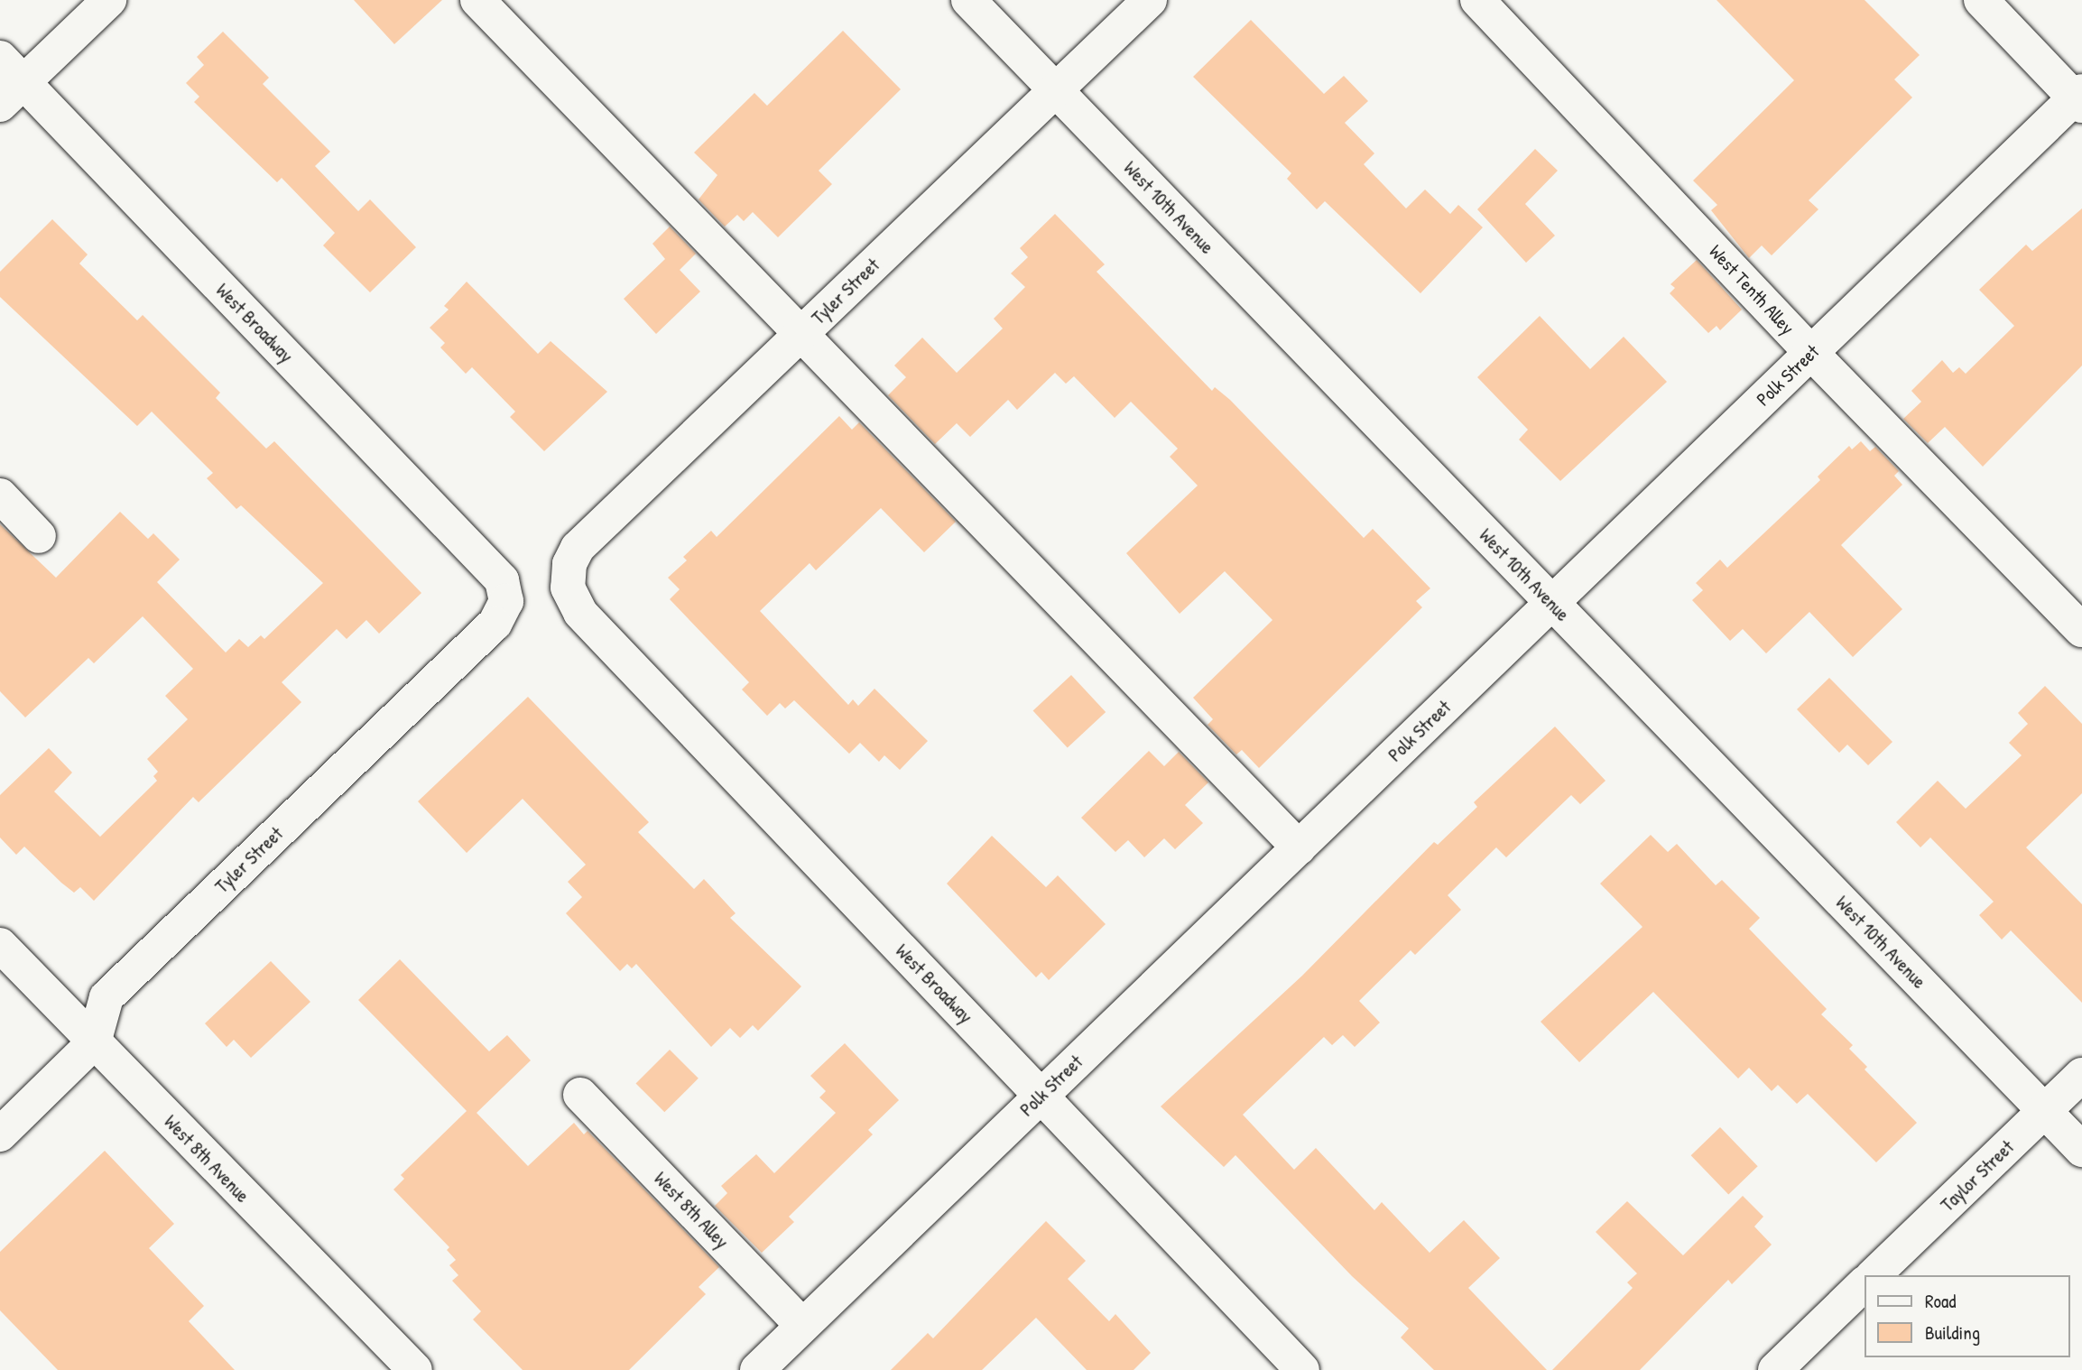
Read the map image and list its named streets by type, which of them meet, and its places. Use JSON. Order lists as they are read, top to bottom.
{
  "streets": {
    "street": [
      "West 10th Avenue",
      "West Tenth Alley",
      "Tyler Street",
      "West Broadway",
      "Polk Street",
      "West 8th Avenue",
      "Taylor Street",
      "West 8th Alley"
    ]
  },
  "crossings": [
    ["West 10th Avenue", "Tyler Street"],
    ["West 10th Avenue", "Polk Street"],
    ["West 10th Avenue", "Taylor Street"],
    ["West Tenth Alley", "Polk Street"],
    ["Tyler Street", "West Broadway"],
    ["Tyler Street", "West 8th Avenue"],
    ["West Broadway", "Polk Street"],
    ["Polk Street", "West 8th Alley"]
  ],
  "legend": ["Road", "Building"]
}
